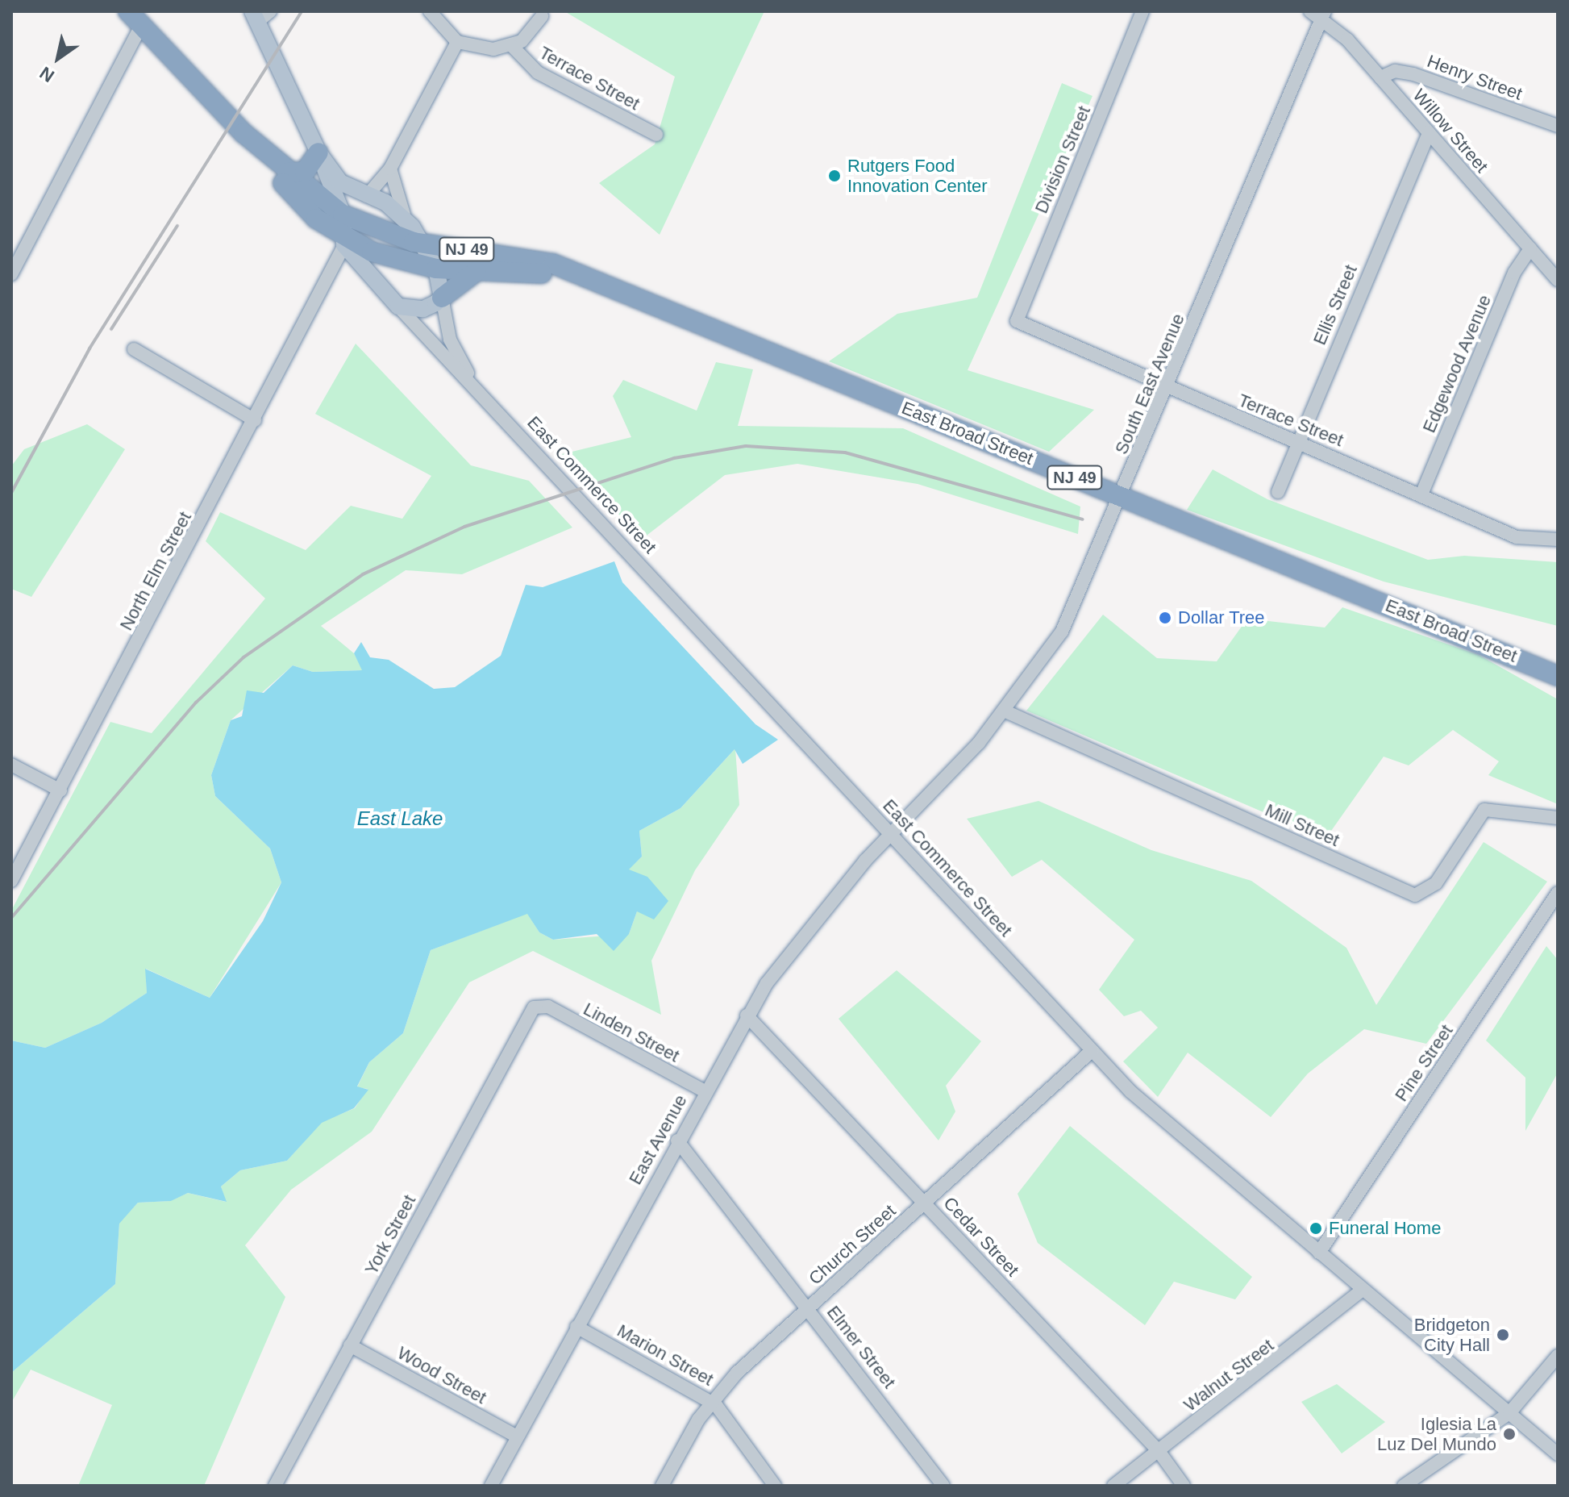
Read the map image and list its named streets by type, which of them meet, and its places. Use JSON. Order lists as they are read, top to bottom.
{
  "streets": {
    "highway": ["NJ 49", "East Broad Street"],
    "street": [
      "Henry Street",
      "Terrace Street",
      "Willow Street",
      "Division Street",
      "Ellis Street",
      "Edgewood Avenue",
      "South East Avenue",
      "East Commerce Street",
      "North Elm Street",
      "Mill Street",
      "Linden Street",
      "Pine Street",
      "East Avenue",
      "York Street",
      "Cedar Street",
      "Church Street",
      "Elmer Street",
      "Marion Street",
      "Wood Street",
      "Walnut Street"
    ]
  },
  "crossings": [
    ["Henry Street", "Willow Street"],
    ["Terrace Street", "Division Street"],
    ["Terrace Street", "Ellis Street"],
    ["Terrace Street", "Edgewood Avenue"],
    ["Terrace Street", "South East Avenue"],
    ["Willow Street", "Ellis Street"],
    ["Willow Street", "Edgewood Avenue"],
    ["Willow Street", "South East Avenue"],
    ["NJ 49", "East Broad Street"],
    ["NJ 49", "North Elm Street"],
    ["South East Avenue", "East Broad Street"],
    ["South East Avenue", "East Commerce Street"],
    ["South East Avenue", "Mill Street"],
    ["South East Avenue", "East Avenue"],
    ["East Broad Street", "North Elm Street"],
    ["East Commerce Street", "Pine Street"],
    ["East Commerce Street", "East Avenue"],
    ["East Commerce Street", "Church Street"],
    ["East Commerce Street", "Walnut Street"],
    ["Linden Street", "East Avenue"],
    ["Linden Street", "York Street"],
    ["East Avenue", "Cedar Street"],
    ["East Avenue", "Elmer Street"],
    ["East Avenue", "Marion Street"],
    ["East Avenue", "Wood Street"],
    ["York Street", "Wood Street"],
    ["Cedar Street", "Church Street"],
    ["Cedar Street", "Walnut Street"],
    ["Church Street", "Elmer Street"],
    ["Church Street", "Marion Street"]
  ],
  "water": ["East Lake"],
  "places": [
    "Rutgers Food Innovation Center",
    "Dollar Tree",
    "Funeral Home",
    "Bridgeton City Hall",
    "Iglesia La Luz Del Mundo"
  ],
  "north": "bottom left"
}
